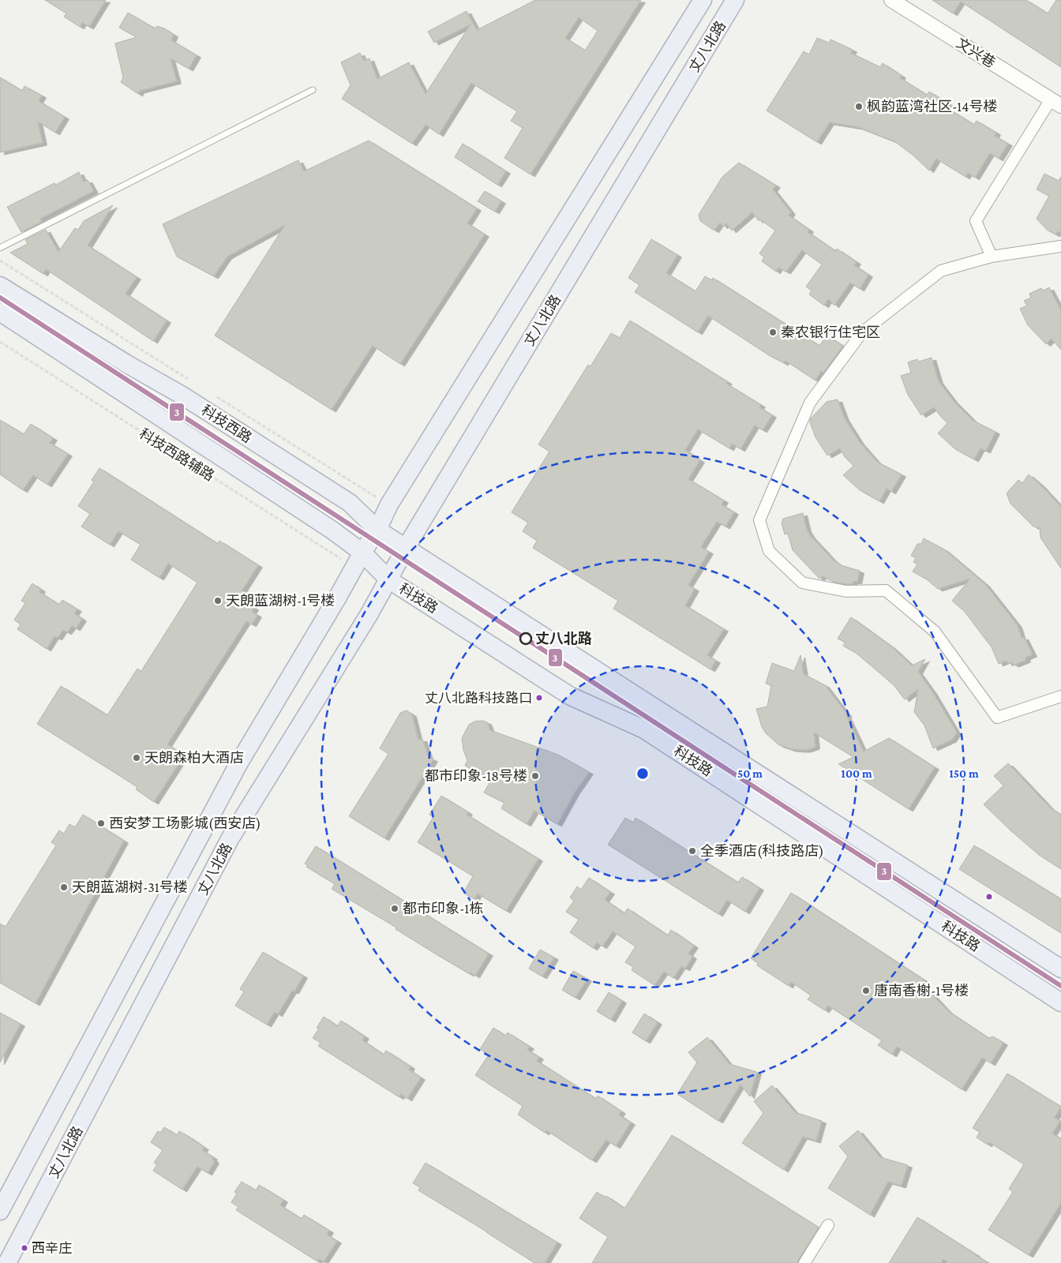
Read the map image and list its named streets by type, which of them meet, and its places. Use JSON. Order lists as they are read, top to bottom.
{
  "streets": {
    "main road": ["丈八北路", "科技西路", "科技路"],
    "street": ["文兴巷"],
    "path": ["科技西路辅路"]
  },
  "crossings": [
    ["丈八北路", "科技西路"],
    ["丈八北路", "科技西路辅路"],
    ["丈八北路", "科技路"],
    ["科技西路", "科技路"],
    ["科技西路辅路", "科技路"]
  ],
  "places": [
    "枫韵蓝湾社区-14号楼",
    "秦农银行住宅区",
    "天朗蓝湖树-1号楼",
    "丈八北路",
    "丈八北路科技路口",
    "天朗森柏大酒店",
    "都市印象-18号楼",
    "西安梦工场影城(西安店)",
    "全季酒店(科技路店)",
    "天朗蓝湖树-31号楼",
    "都市印象-1栋",
    "唐南香榭-1号楼",
    "西辛庄"
  ],
  "lines": ["transit line 3"],
  "rings": ["50 m", "100 m", "150 m"]
}
